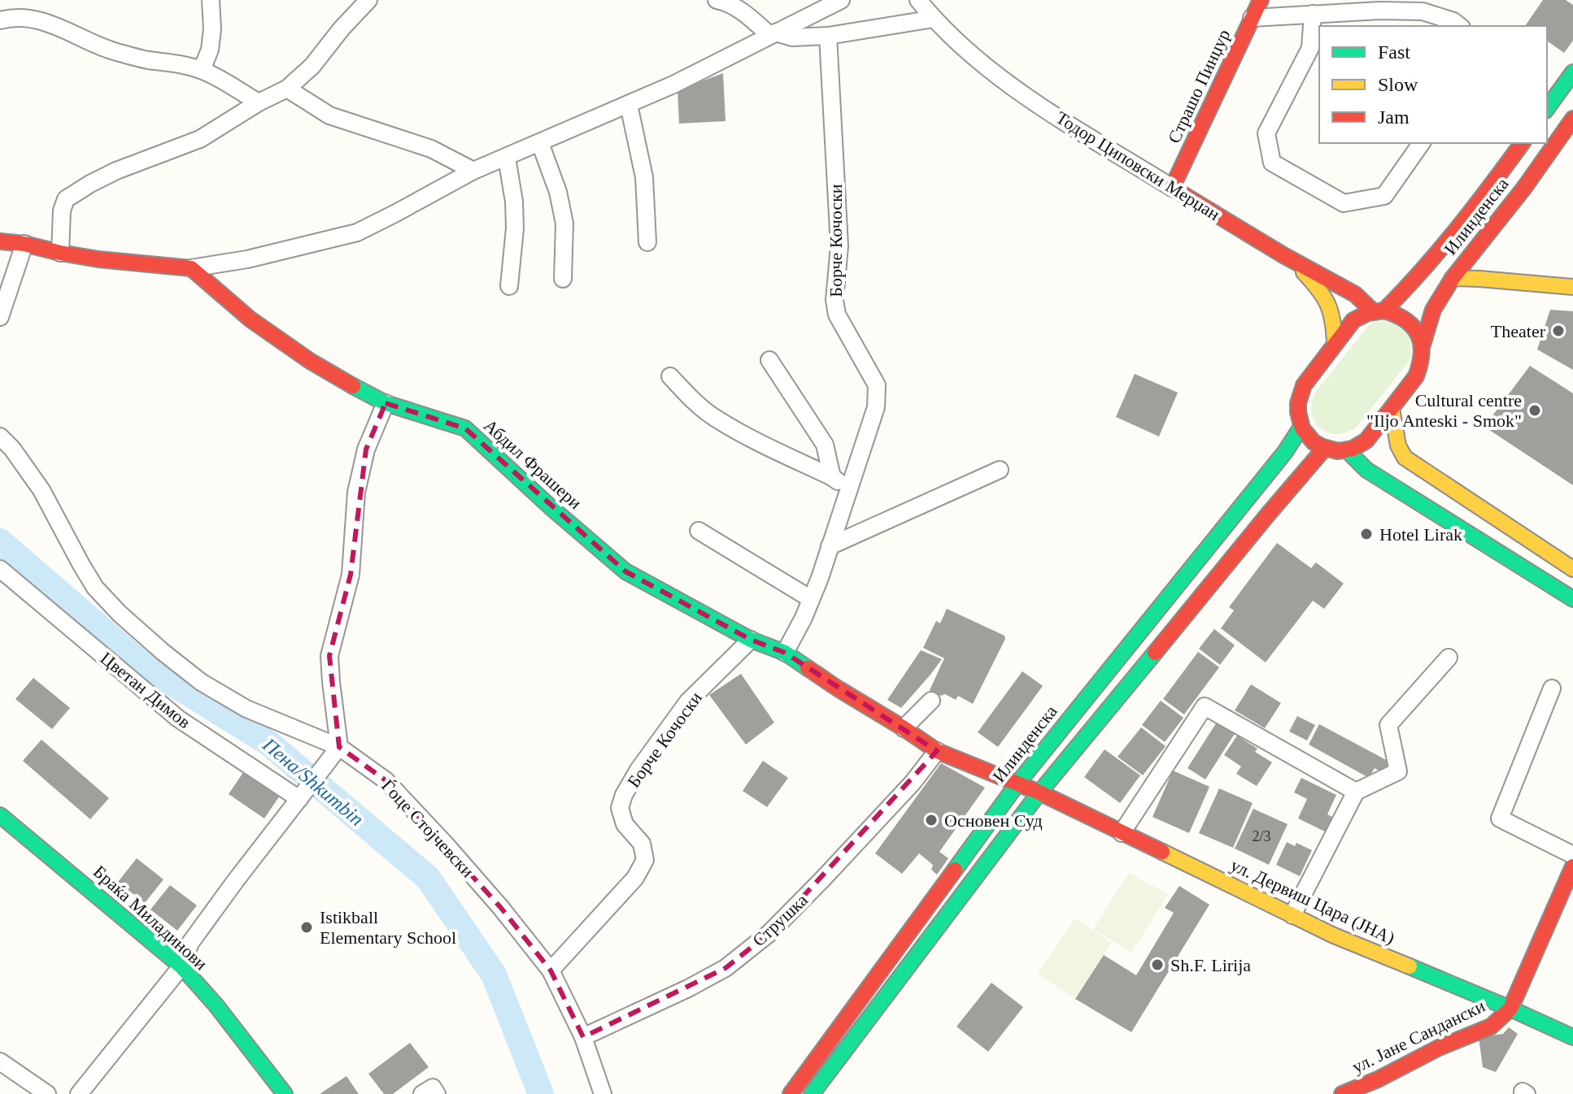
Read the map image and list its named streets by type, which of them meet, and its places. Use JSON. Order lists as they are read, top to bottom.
{
  "streets": {
    "street": [
      "Страшо Пинџур",
      "Тодор Циповски Мерџан",
      "Илинденска",
      "Борче Кочоски",
      "Абдил Фрашери",
      "Цветан Димов",
      "Ѓоце Стојчевски",
      "ул. Дервиш Цара (ЈНА)",
      "Браќа Миладинови",
      "Струшка",
      "ул. Јане Сандански"
    ]
  },
  "crossings": [
    ["Страшо Пинџур", "Тодор Циповски Мерџан"],
    ["Тодор Циповски Мерџан", "Илинденска"],
    ["Илинденска", "Абдил Фрашери"],
    ["Борче Кочоски", "Абдил Фрашери"],
    ["Борче Кочоски", "Ѓоце Стојчевски"],
    ["Абдил Фрашери", "ул. Дервиш Цара (ЈНА)"],
    ["Абдил Фрашери", "Струшка"],
    ["Ѓоце Стојчевски", "Струшка"],
    ["ул. Дервиш Цара (ЈНА)", "ул. Јане Сандански"]
  ],
  "water": ["Пена/Shkumbin"],
  "places": [
    "Theater",
    "Cultural centre \"Iljo Anteski - Smok\"",
    "Hotel Lirak",
    "Основен Суд",
    "Istikball Elementary School",
    "Sh.F. Lirija"
  ],
  "house_numbers": ["2/3"],
  "legend": ["Fast", "Slow", "Jam"]
}
